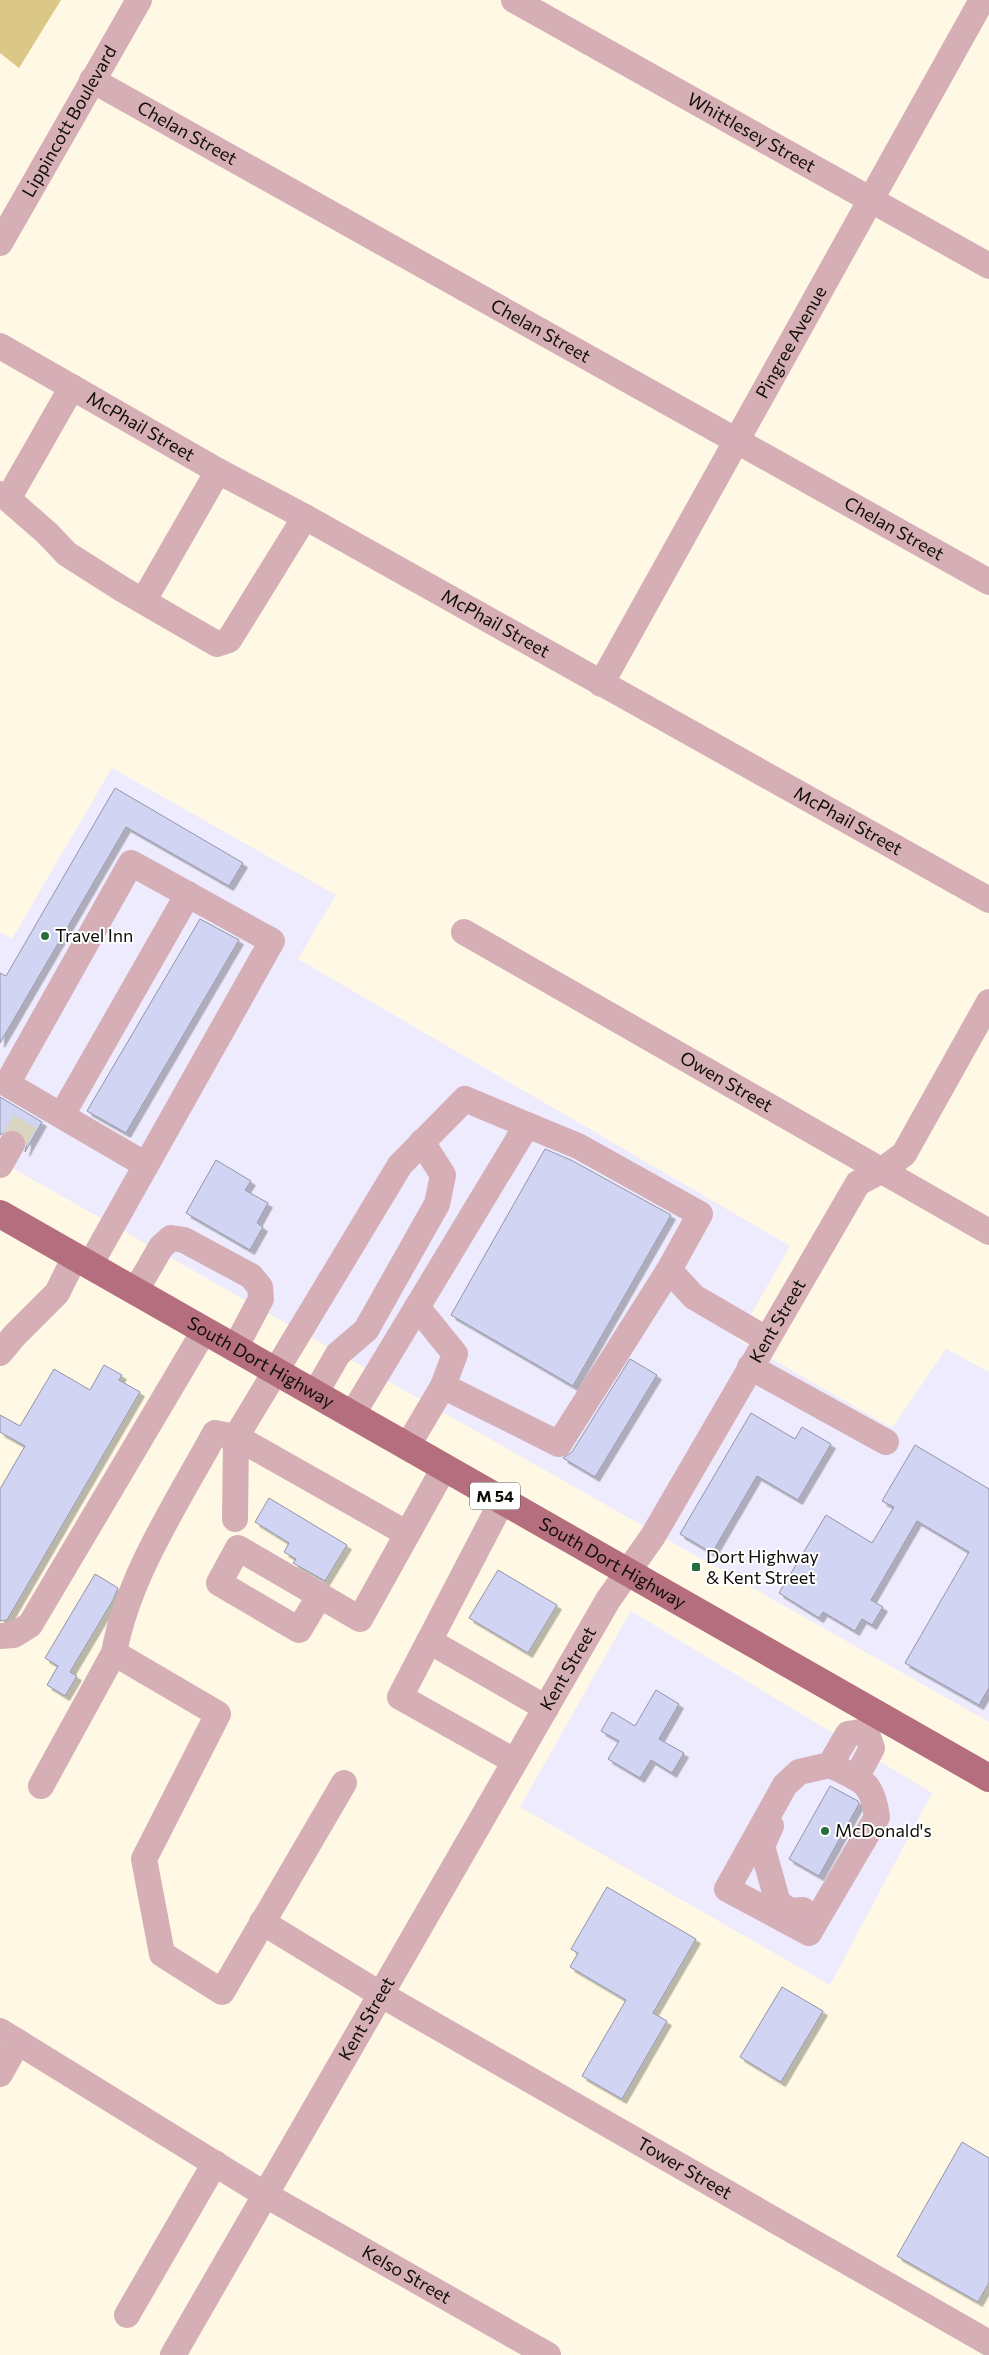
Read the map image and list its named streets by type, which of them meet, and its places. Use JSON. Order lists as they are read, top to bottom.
{
  "streets": {
    "main road": ["South Dort Highway", "M 54"],
    "street": [
      "Lippincott Boulevard",
      "Whittlesey Street",
      "Chelan Street",
      "Pingree Avenue",
      "McPhail Street",
      "Owen Street",
      "Kent Street",
      "Tower Street",
      "Kelso Street"
    ]
  },
  "crossings": [
    ["Lippincott Boulevard", "Chelan Street"],
    ["Whittlesey Street", "Pingree Avenue"],
    ["Chelan Street", "Pingree Avenue"],
    ["Pingree Avenue", "McPhail Street"],
    ["Owen Street", "Kent Street"],
    ["Kent Street", "South Dort Highway"],
    ["Kent Street", "Tower Street"],
    ["Kent Street", "Kelso Street"]
  ],
  "places": {
    "other": ["Travel Inn", "McDonald's"],
    "transit": ["Dort Highway & Kent Street"]
  }
}
